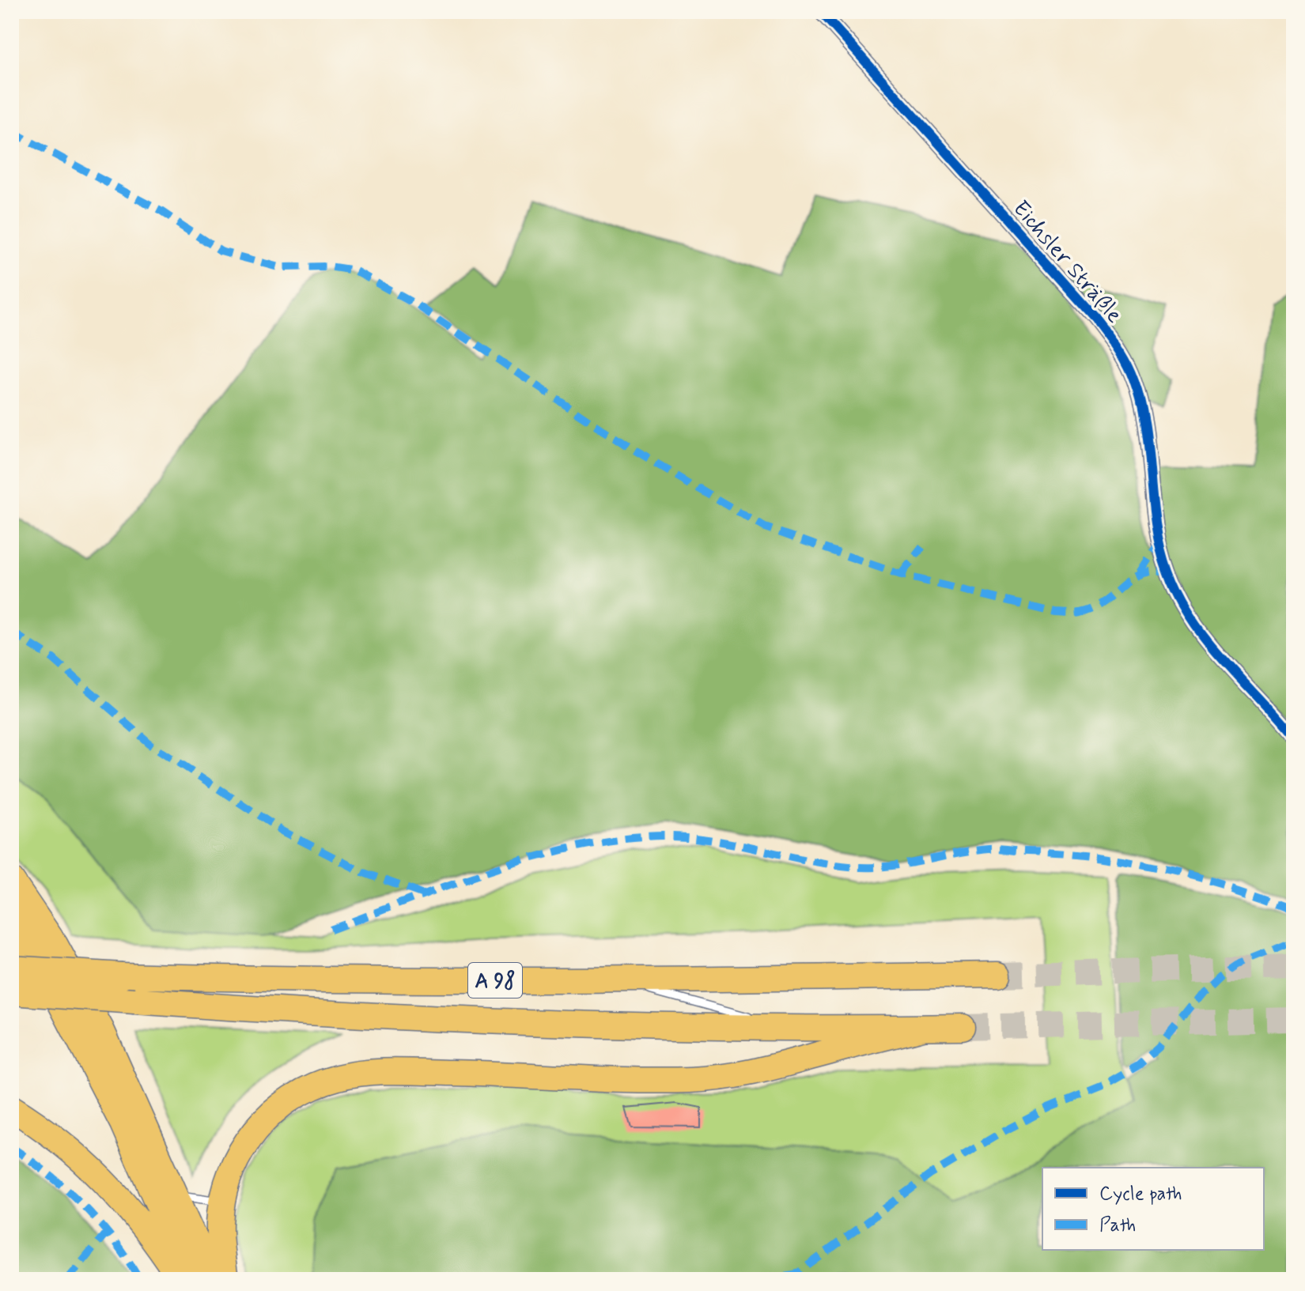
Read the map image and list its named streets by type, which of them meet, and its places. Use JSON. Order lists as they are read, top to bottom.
{
  "streets": {
    "highway": ["A 98"],
    "street": ["Eichsler Sträßle"]
  },
  "legend": ["Cycle path", "Path"]
}
